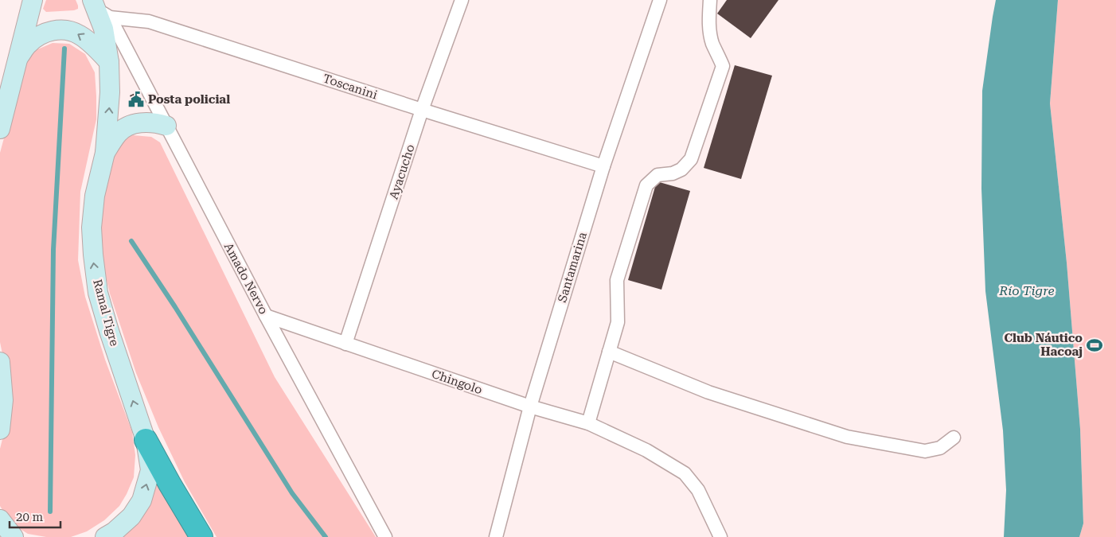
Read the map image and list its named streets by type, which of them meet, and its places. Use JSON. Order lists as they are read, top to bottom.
{
  "streets": {
    "highway": ["Ramal Tigre"],
    "street": [
      "Toscanini",
      "Ayacucho",
      "Santamarina",
      "Amado Nervo",
      "Chingolo"
    ]
  },
  "crossings": [
    ["Toscanini", "Ayacucho"],
    ["Toscanini", "Santamarina"],
    ["Toscanini", "Amado Nervo"],
    ["Toscanini", "Ramal Tigre"],
    ["Ayacucho", "Chingolo"],
    ["Santamarina", "Chingolo"],
    ["Amado Nervo", "Ramal Tigre"],
    ["Amado Nervo", "Chingolo"]
  ],
  "one_way": ["Ramal Tigre"],
  "water": ["Río Tigre"],
  "places": {
    "public building": ["Posta policial"],
    "sports": ["Club Náutico Hacoaj"]
  },
  "scale_bar": "20 m"
}
